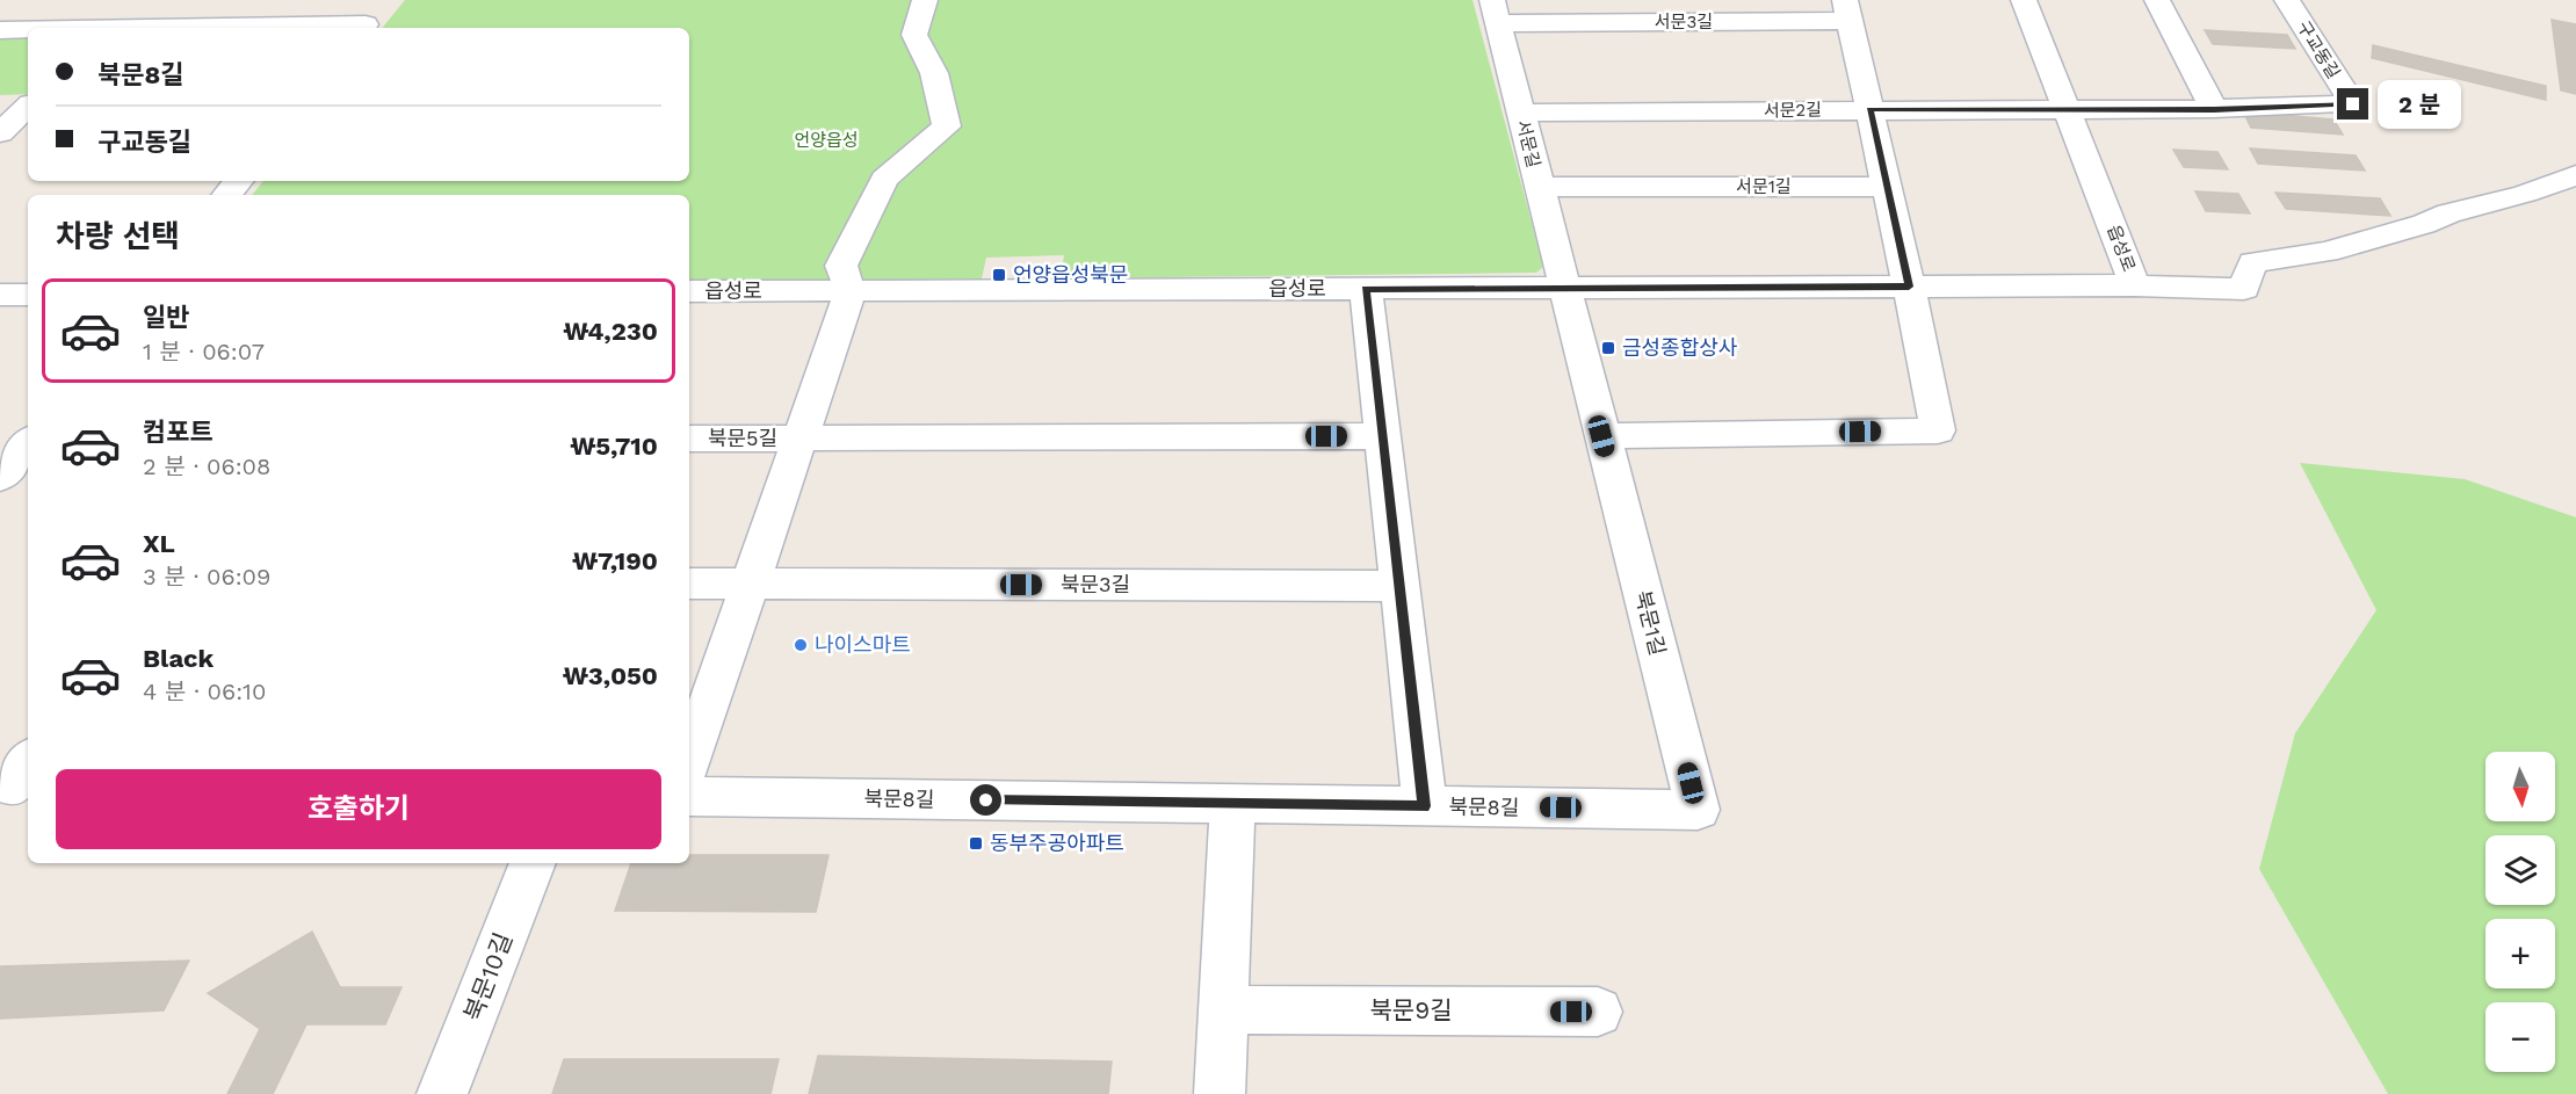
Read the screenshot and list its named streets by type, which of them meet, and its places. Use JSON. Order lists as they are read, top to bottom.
{
  "streets": {
    "street": [
      "서문3길",
      "구교동길",
      "서문2길",
      "서문길",
      "서문1길",
      "읍성로",
      "북문5길",
      "북문3길",
      "북문1길",
      "북문8길",
      "북문10길",
      "북문9길"
    ]
  },
  "crossings": [
    ["서문3길", "서문길"],
    ["구교동길", "서문2길"],
    ["구교동길", "읍성로"],
    ["서문2길", "서문길"],
    ["서문2길", "읍성로"],
    ["서문길", "서문1길"],
    ["서문길", "읍성로"],
    ["서문길", "북문1길"],
    ["읍성로", "북문1길"],
    ["북문1길", "북문8길"]
  ],
  "parks": ["언양읍성"],
  "places": {
    "transit": ["언양읍성북문", "금성종합상사", "동부주공아파트"],
    "other": ["나이스마트"]
  },
  "north": "bottom",
  "page": {
    "banner": ["북문8길", "구교동길"],
    "bubble": "2 분",
    "heading": "차량 선택",
    "list": [
      {
        "name": "일반",
        "note": "1 분 · 06:07",
        "value": "₩4,230"
      },
      {
        "name": "컴포트",
        "note": "2 분 · 06:08",
        "value": "₩5,710"
      },
      {
        "name": "XL",
        "note": "3 분 · 06:09",
        "value": "₩7,190"
      },
      {
        "name": "Black",
        "note": "4 분 · 06:10",
        "value": "₩3,050"
      }
    ],
    "map_buttons": ["+", "−"],
    "buttons": "호출하기"
  }
}
